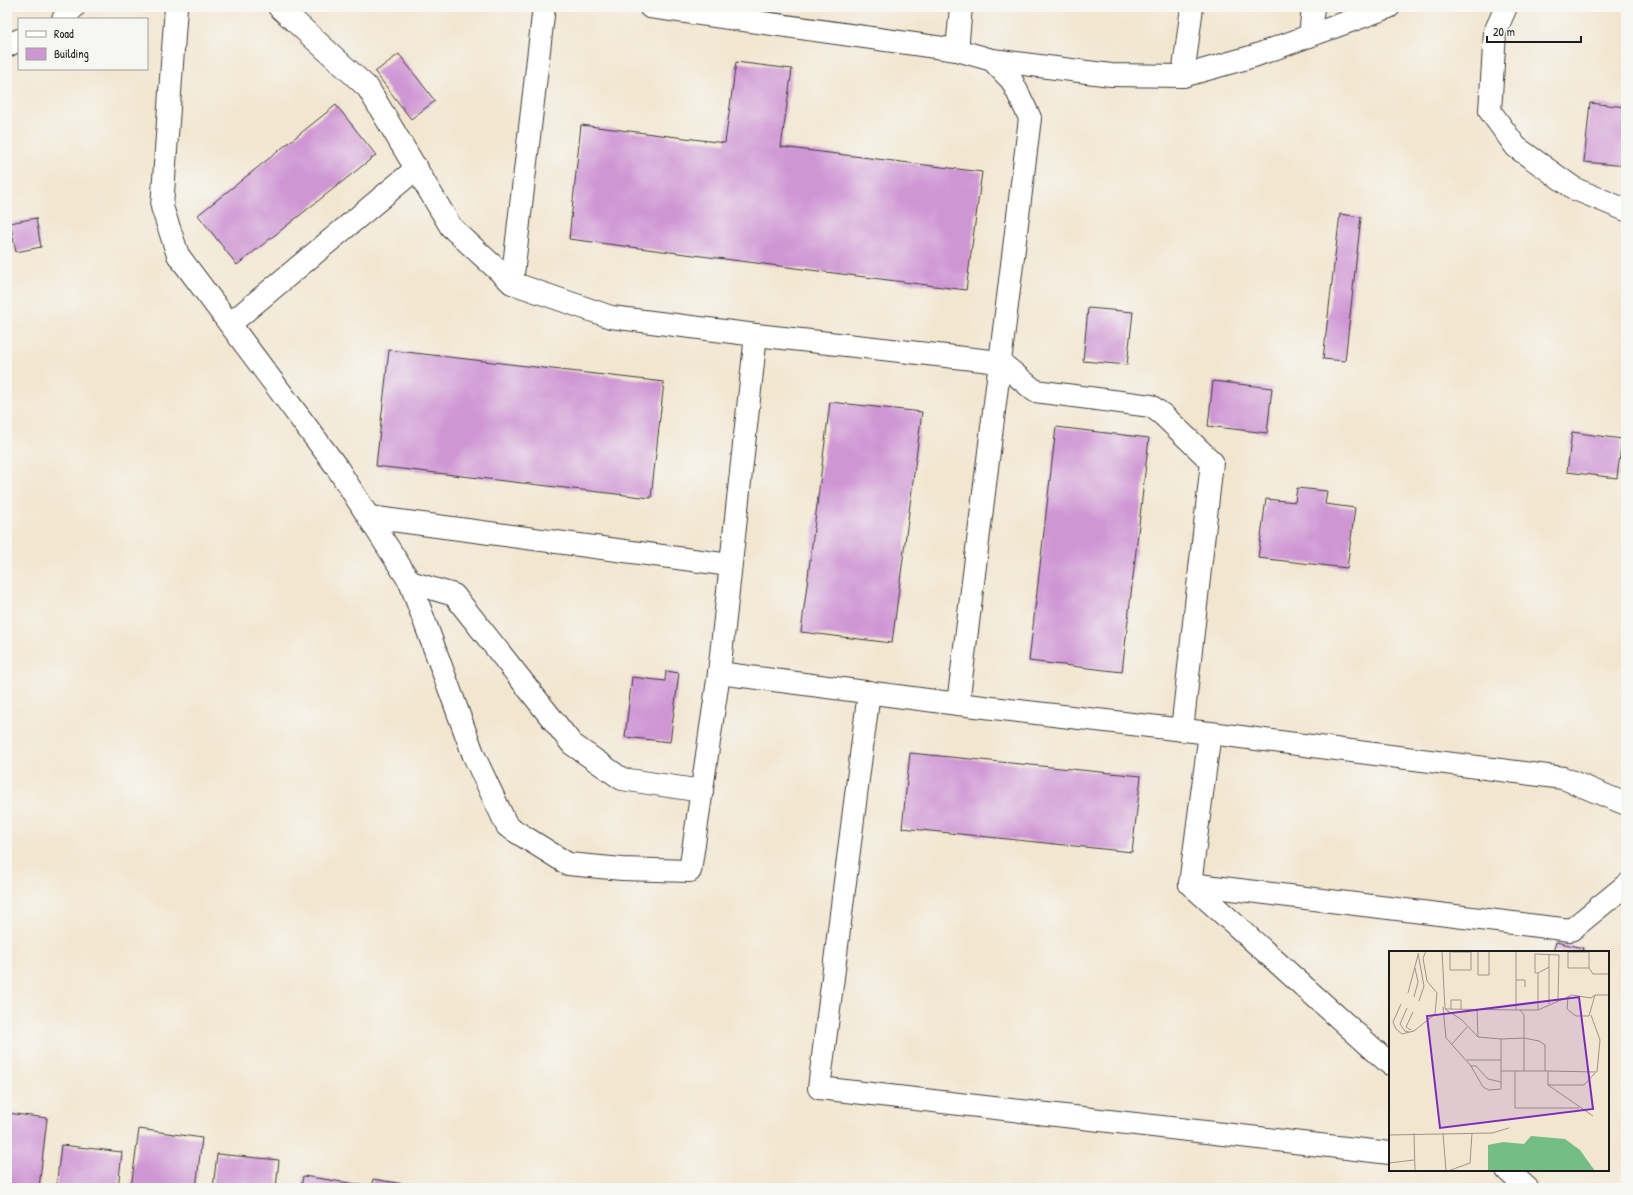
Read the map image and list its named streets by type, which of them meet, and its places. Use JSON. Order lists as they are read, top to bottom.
{
  "legend": ["Road", "Building"],
  "scale_bar": "20 m"
}
